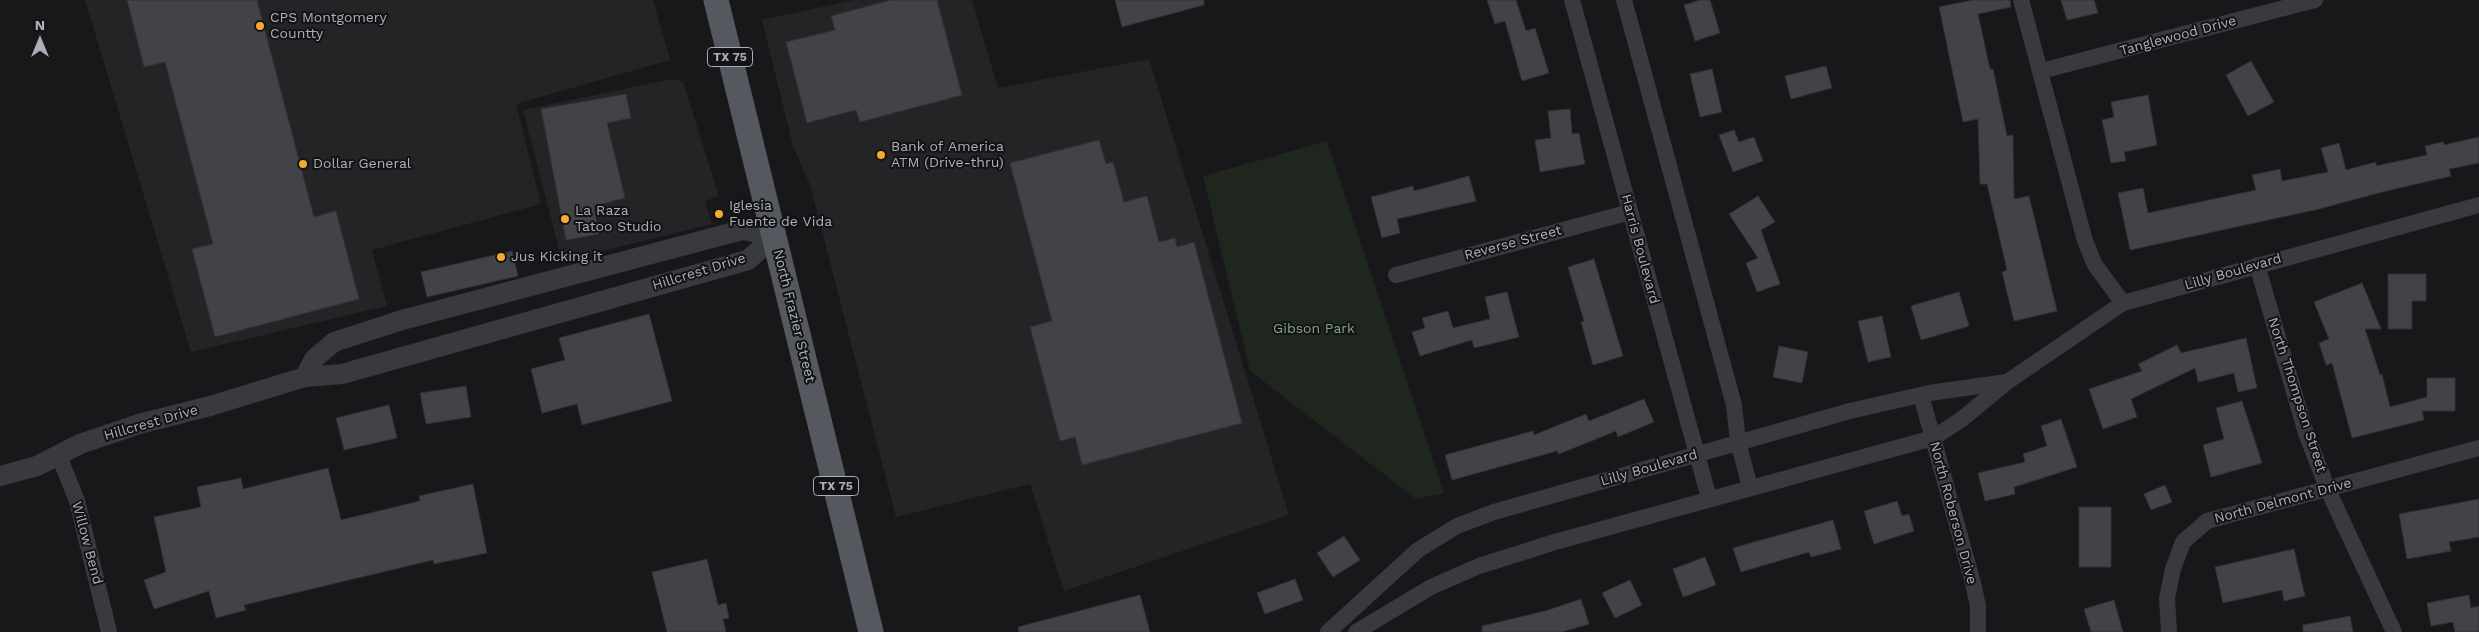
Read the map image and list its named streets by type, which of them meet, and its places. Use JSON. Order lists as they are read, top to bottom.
{
  "streets": {
    "main road": ["TX 75", "North Frazier Street"],
    "street": [
      "Tanglewood Drive",
      "Reverse Street",
      "Harris Boulevard",
      "Hillcrest Drive",
      "Lilly Boulevard",
      "North Thompson Street",
      "North Delmont Drive",
      "North Roberson Drive",
      "Willow Bend"
    ]
  },
  "crossings": [
    ["Reverse Street", "Harris Boulevard"],
    ["Harris Boulevard", "Lilly Boulevard"],
    ["Hillcrest Drive", "North Frazier Street"],
    ["Hillcrest Drive", "Willow Bend"],
    ["Lilly Boulevard", "North Thompson Street"],
    ["Lilly Boulevard", "North Roberson Drive"],
    ["North Thompson Street", "North Delmont Drive"]
  ],
  "parks": ["Gibson Park"],
  "places": [
    "CPS Montgomery Countty",
    "Bank of America ATM (Drive-thru)",
    "Dollar General",
    "Iglesia Fuente de Vida",
    "La Raza Tatoo Studio",
    "Jus Kicking it"
  ],
  "north": "top"
}
